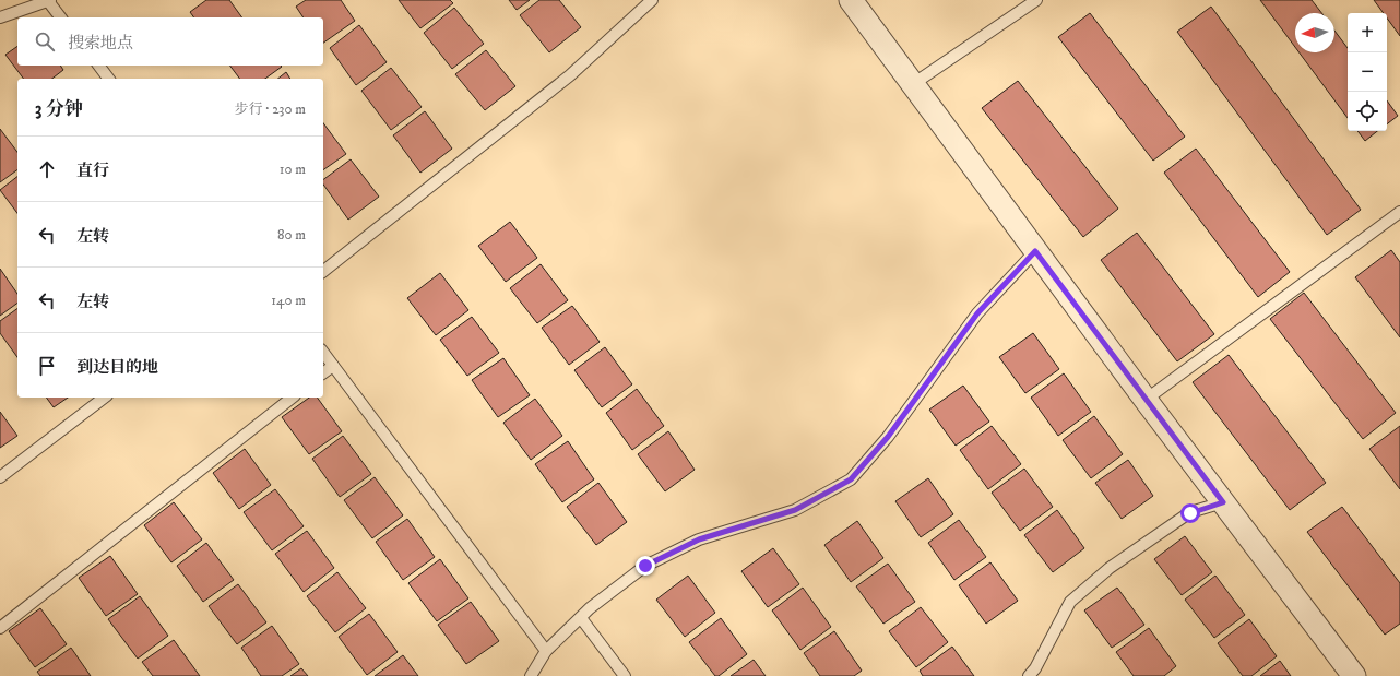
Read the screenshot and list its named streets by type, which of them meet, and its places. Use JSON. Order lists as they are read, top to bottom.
{
  "north": "left",
  "page": {
    "map_buttons": ["+", "−"],
    "search": "搜索地点",
    "heading": ["3 分钟", "步行 · 230 m"],
    "list": [
      ["直行", "10 m"],
      ["左转", "80 m"],
      ["左转", "140 m"],
      "到达目的地"
    ]
  }
}
